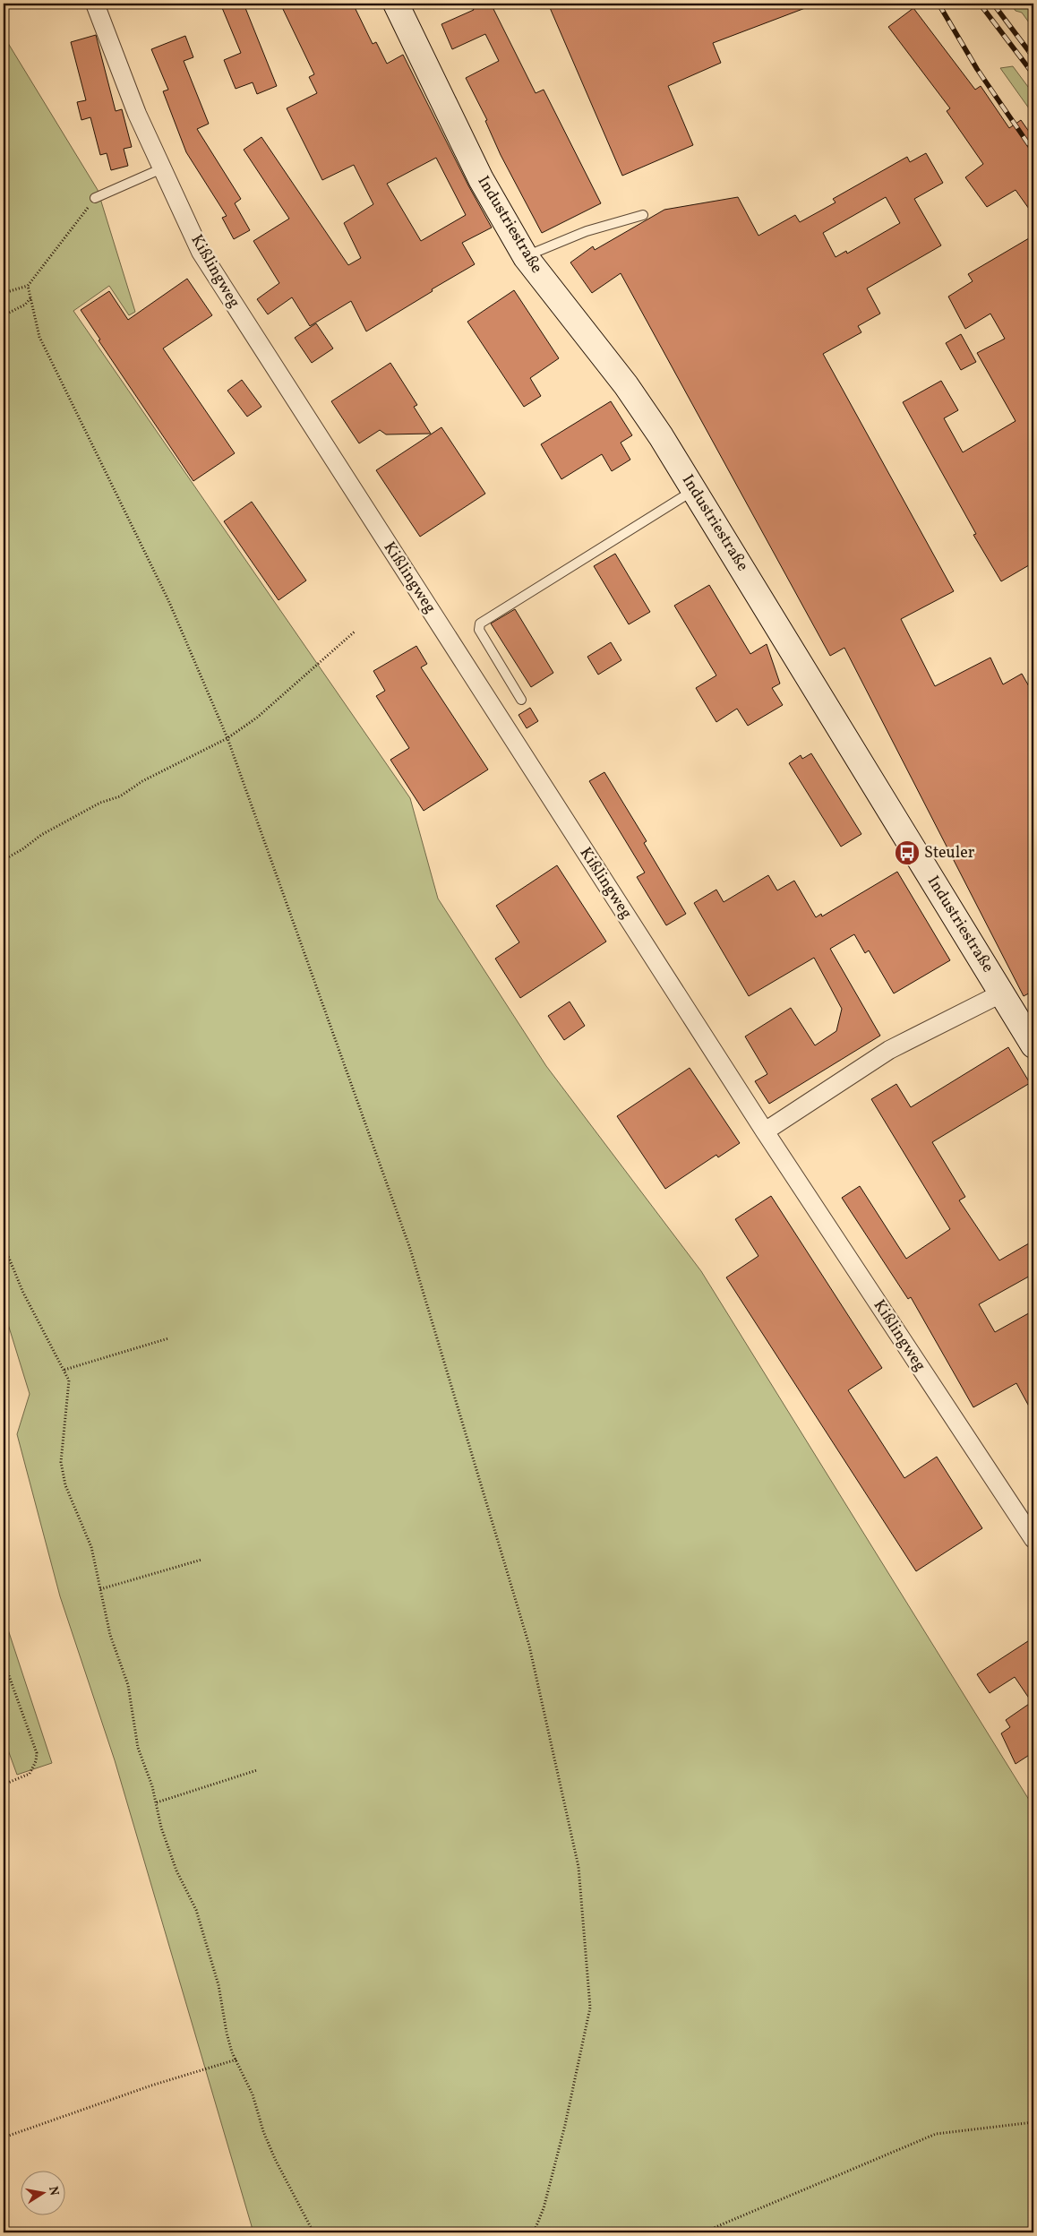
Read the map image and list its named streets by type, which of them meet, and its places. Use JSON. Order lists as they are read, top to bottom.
{
  "streets": {
    "street": ["Industriestraße", "Kißlingweg"]
  },
  "places": {
    "bus stop": ["Steuler"]
  },
  "north": "right"
}
